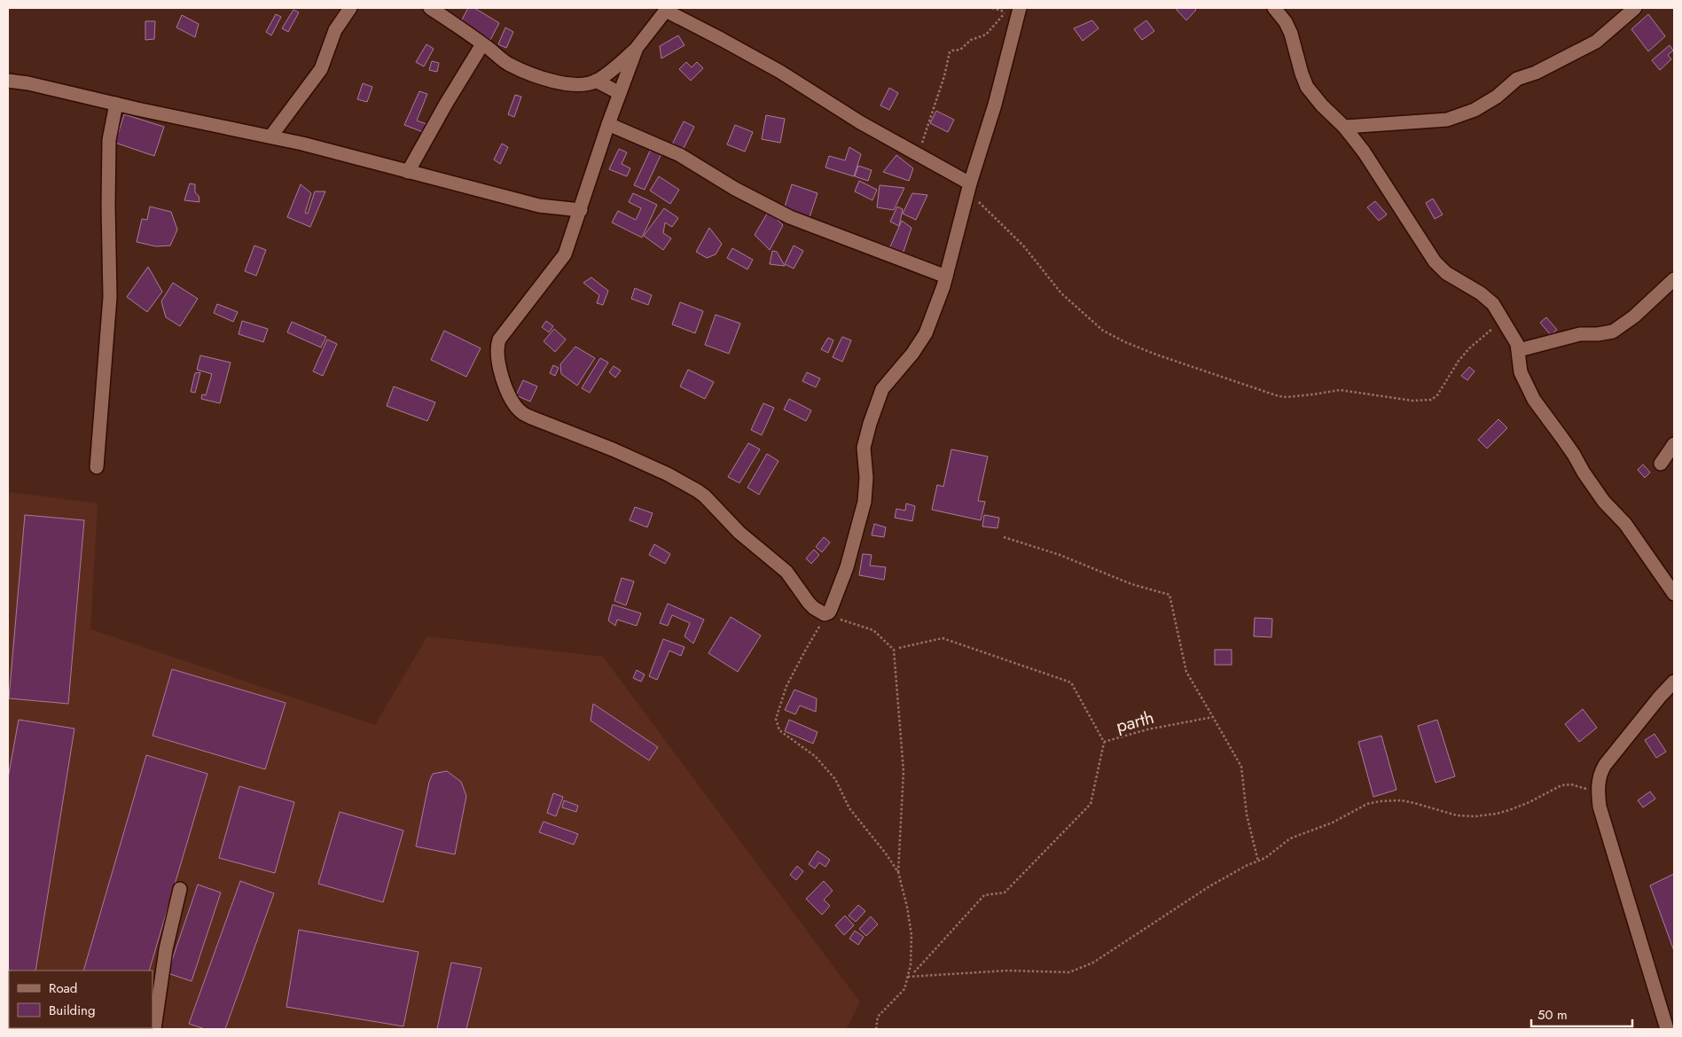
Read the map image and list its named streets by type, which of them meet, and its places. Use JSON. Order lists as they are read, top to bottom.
{
  "streets": {
    "path": ["parth"]
  },
  "legend": ["Road", "Building"],
  "scale_bar": "50 m"
}
